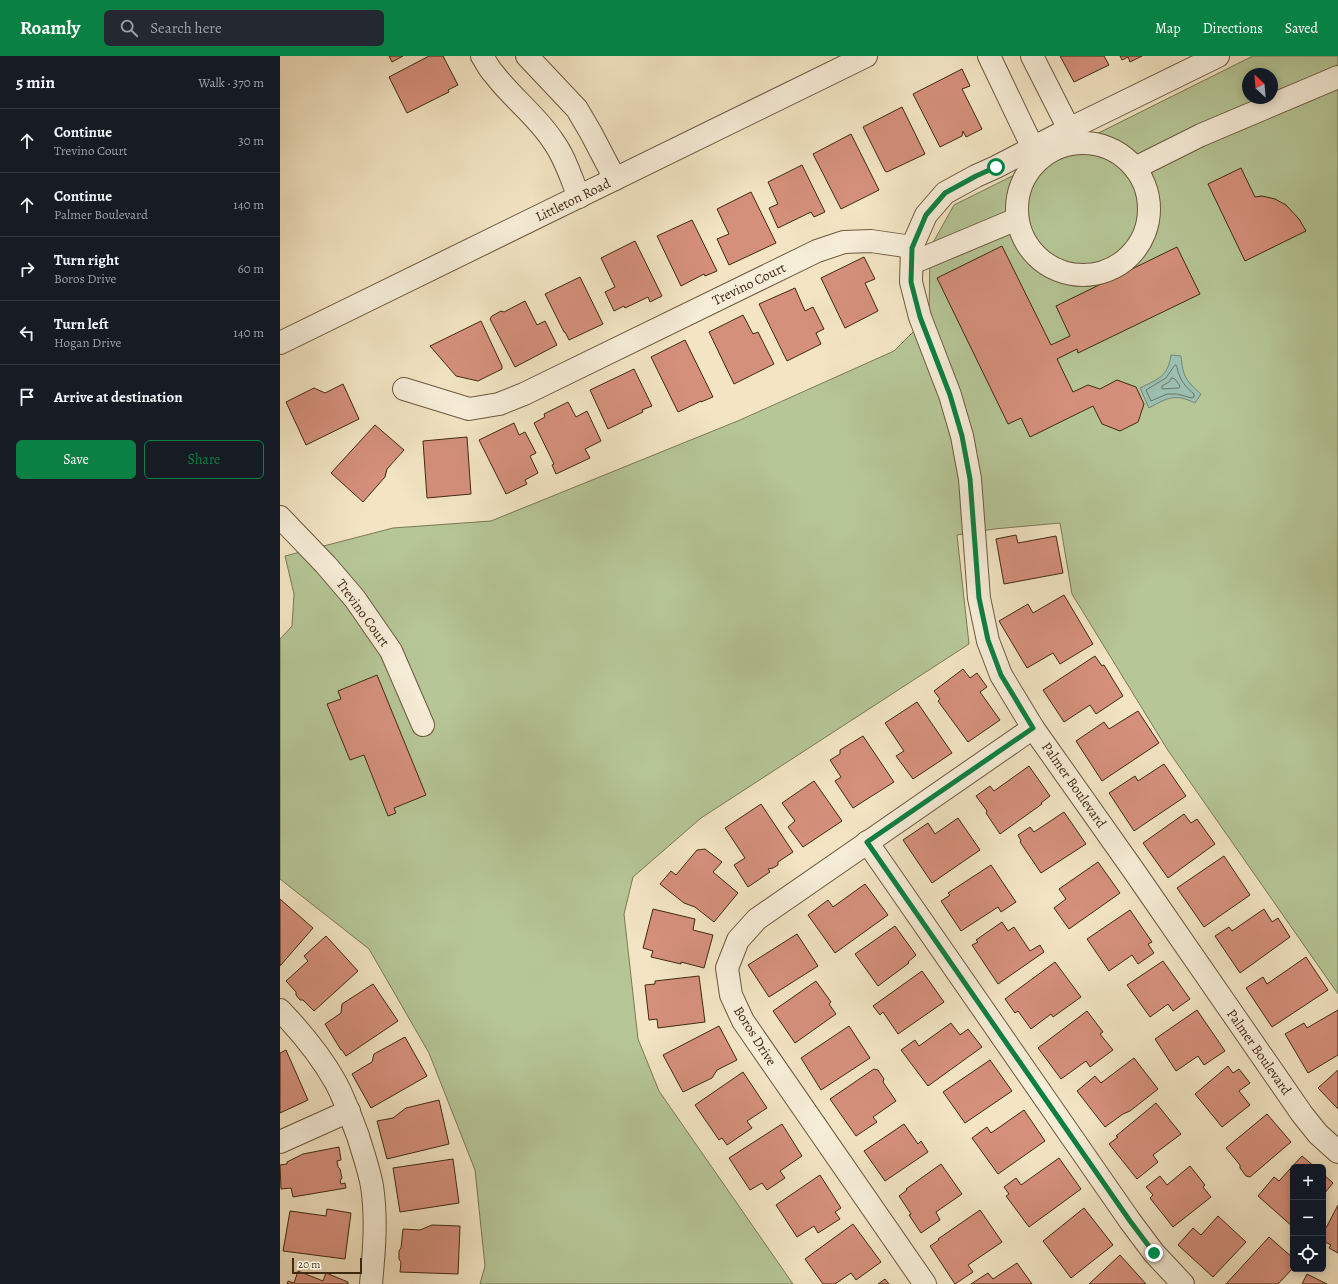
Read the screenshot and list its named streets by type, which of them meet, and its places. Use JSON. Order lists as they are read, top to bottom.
{
  "streets": {
    "street": [
      "Littleton Road",
      "Trevino Court",
      "Palmer Boulevard",
      "Boros Drive"
    ]
  },
  "crossings": [
    ["Trevino Court", "Palmer Boulevard"],
    ["Palmer Boulevard", "Boros Drive"]
  ],
  "scale_bar": "20 m",
  "north": "top left",
  "page": {
    "header": "Roamly",
    "search": "Search here",
    "nav": ["Map", "Directions", "Saved"],
    "heading": ["5 min", "Walk · 370 m"],
    "list": [
      ["Continue", "Trevino Court", "30 m"],
      ["Continue", "Palmer Boulevard", "140 m"],
      ["Turn right", "Boros Drive", "60 m"],
      ["Turn left", "Hogan Drive", "140 m"],
      "Arrive at destination"
    ],
    "buttons": ["Save", "Share"],
    "map_buttons": ["+", "−"],
    "scale": "20 m"
  }
}
